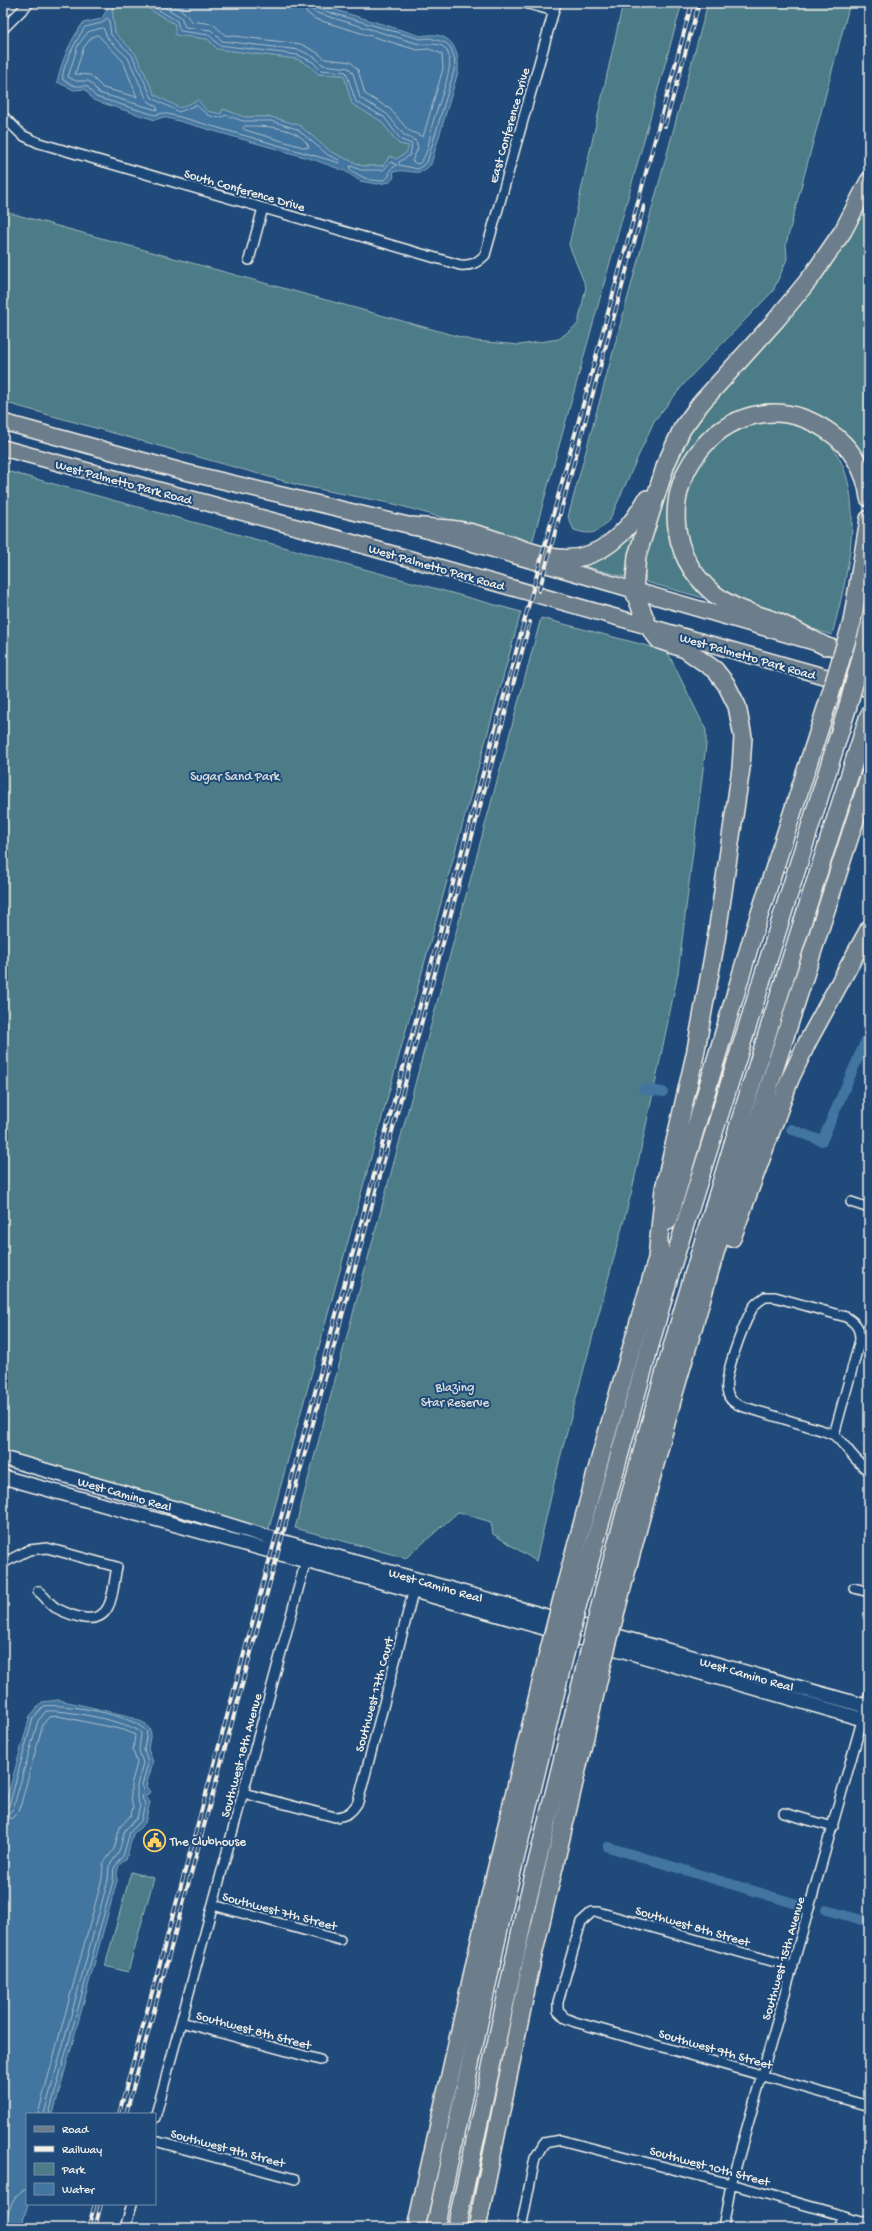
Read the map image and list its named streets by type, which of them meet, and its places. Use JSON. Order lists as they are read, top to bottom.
{
  "streets": {
    "main road": ["West Palmetto Park Road"],
    "street": [
      "East Conference Drive",
      "South Conference Drive",
      "West Camino Real",
      "Southwest 17th Court",
      "Southwest 18th Avenue",
      "Southwest 7th Street",
      "Southwest 8th Street",
      "Southwest 15th Avenue",
      "Southwest 9th Street",
      "Southwest 10th Street"
    ]
  },
  "crossings": [
    ["East Conference Drive", "South Conference Drive"],
    ["West Camino Real", "Southwest 17th Court"],
    ["West Camino Real", "Southwest 18th Avenue"],
    ["West Camino Real", "Southwest 15th Avenue"],
    ["Southwest 17th Court", "Southwest 18th Avenue"],
    ["Southwest 18th Avenue", "Southwest 7th Street"],
    ["Southwest 18th Avenue", "Southwest 8th Street"],
    ["Southwest 8th Street", "Southwest 15th Avenue"],
    ["Southwest 8th Street", "Southwest 9th Street"],
    ["Southwest 15th Avenue", "Southwest 9th Street"],
    ["Southwest 15th Avenue", "Southwest 10th Street"]
  ],
  "parks": ["Sugar Sand Park", "Blazing Star Reserve"],
  "places": {
    "public building": ["The Clubhouse"]
  },
  "legend": [
    "Road",
    "Railway",
    "Park",
    "Water"
  ]
}
